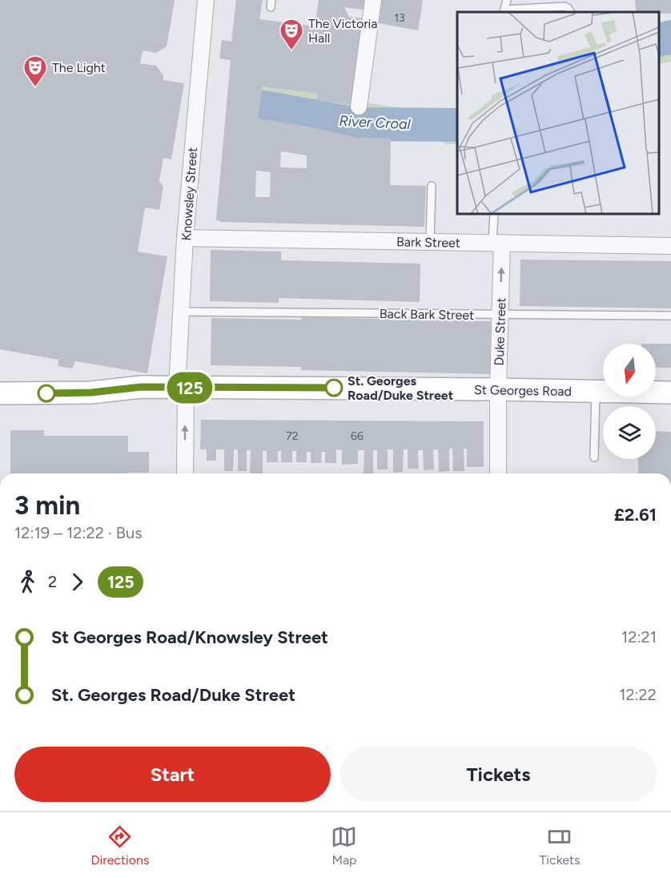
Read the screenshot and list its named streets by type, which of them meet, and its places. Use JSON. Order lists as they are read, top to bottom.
{
  "streets": {
    "main road": ["St Georges Road"],
    "street": ["Knowsley Street", "Bark Street", "Duke Street"],
    "lane": ["Back Bark Street"]
  },
  "crossings": [
    ["Knowsley Street", "Bark Street"],
    ["Knowsley Street", "Back Bark Street"],
    ["Knowsley Street", "St Georges Road"],
    ["Bark Street", "Duke Street"],
    ["Back Bark Street", "Duke Street"],
    ["Duke Street", "St Georges Road"]
  ],
  "water": ["River Croal"],
  "places": {
    "theatre": ["The Victoria Hall", "The Light"],
    "other": ["St. Georges Road/Duke Street"]
  },
  "lines": ["bus line 125"],
  "house_numbers": ["13", "72", "66"],
  "north": "bottom",
  "page": {
    "on_map": "125",
    "heading": ["3 min", "12:19 – 12:22 · Bus", "£2.61"],
    "legs": ["2", "125"],
    "list": [
      {
        "name": "St Georges Road/Knowsley Street",
        "value": "12:21"
      },
      {
        "name": "St. Georges Road/Duke Street",
        "value": "12:22"
      }
    ],
    "buttons": ["Start", "Tickets"],
    "tabs": ["Directions", "Map", "Tickets"]
  }
}
